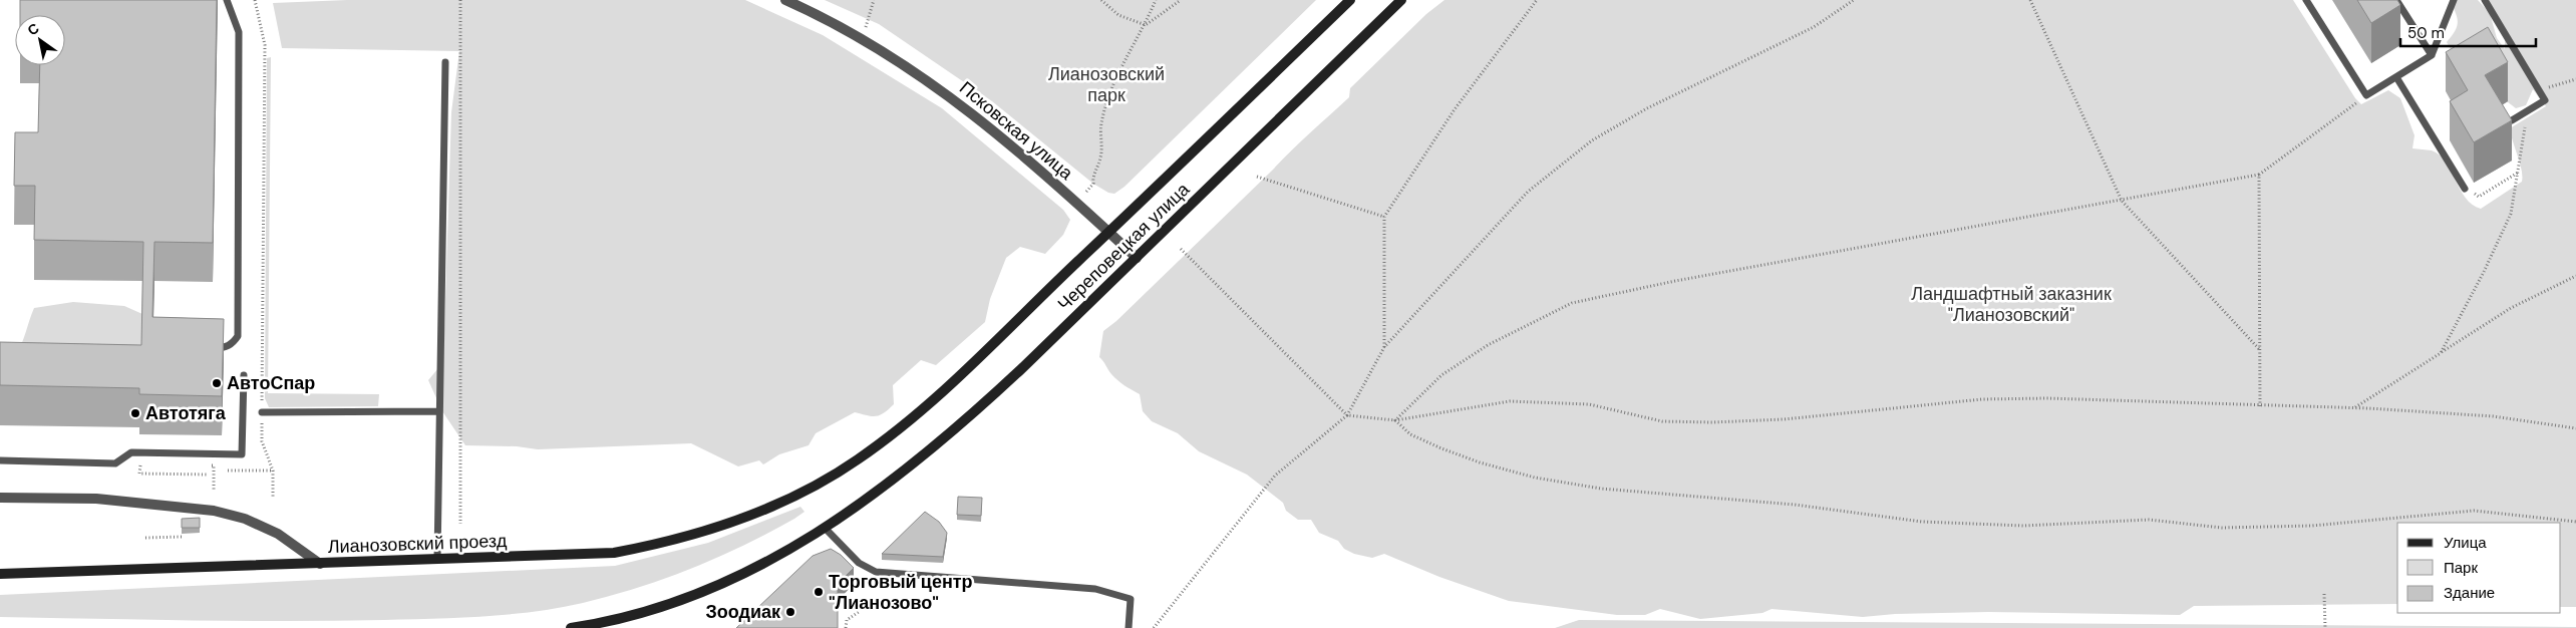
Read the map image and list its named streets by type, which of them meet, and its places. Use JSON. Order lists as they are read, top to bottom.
{
  "streets": {
    "main road": ["Череповецкая улица", "Лианозовский проезд"],
    "street": ["Псковская улица"]
  },
  "crossings": [
    ["Псковская улица", "Череповецкая улица"],
    ["Череповецкая улица", "Лианозовский проезд"]
  ],
  "parks": ["Лианозовский парк", "Ландшафтный заказник \"Лианозовский\""],
  "places": [
    "АвтоСпар",
    "Автотяга",
    "Торговый центр \"Лианозово\"",
    "Зоодиак"
  ],
  "legend": ["Улица", "Парк", "Здание"],
  "scale_bar": "50 m",
  "north": "top left"
}
